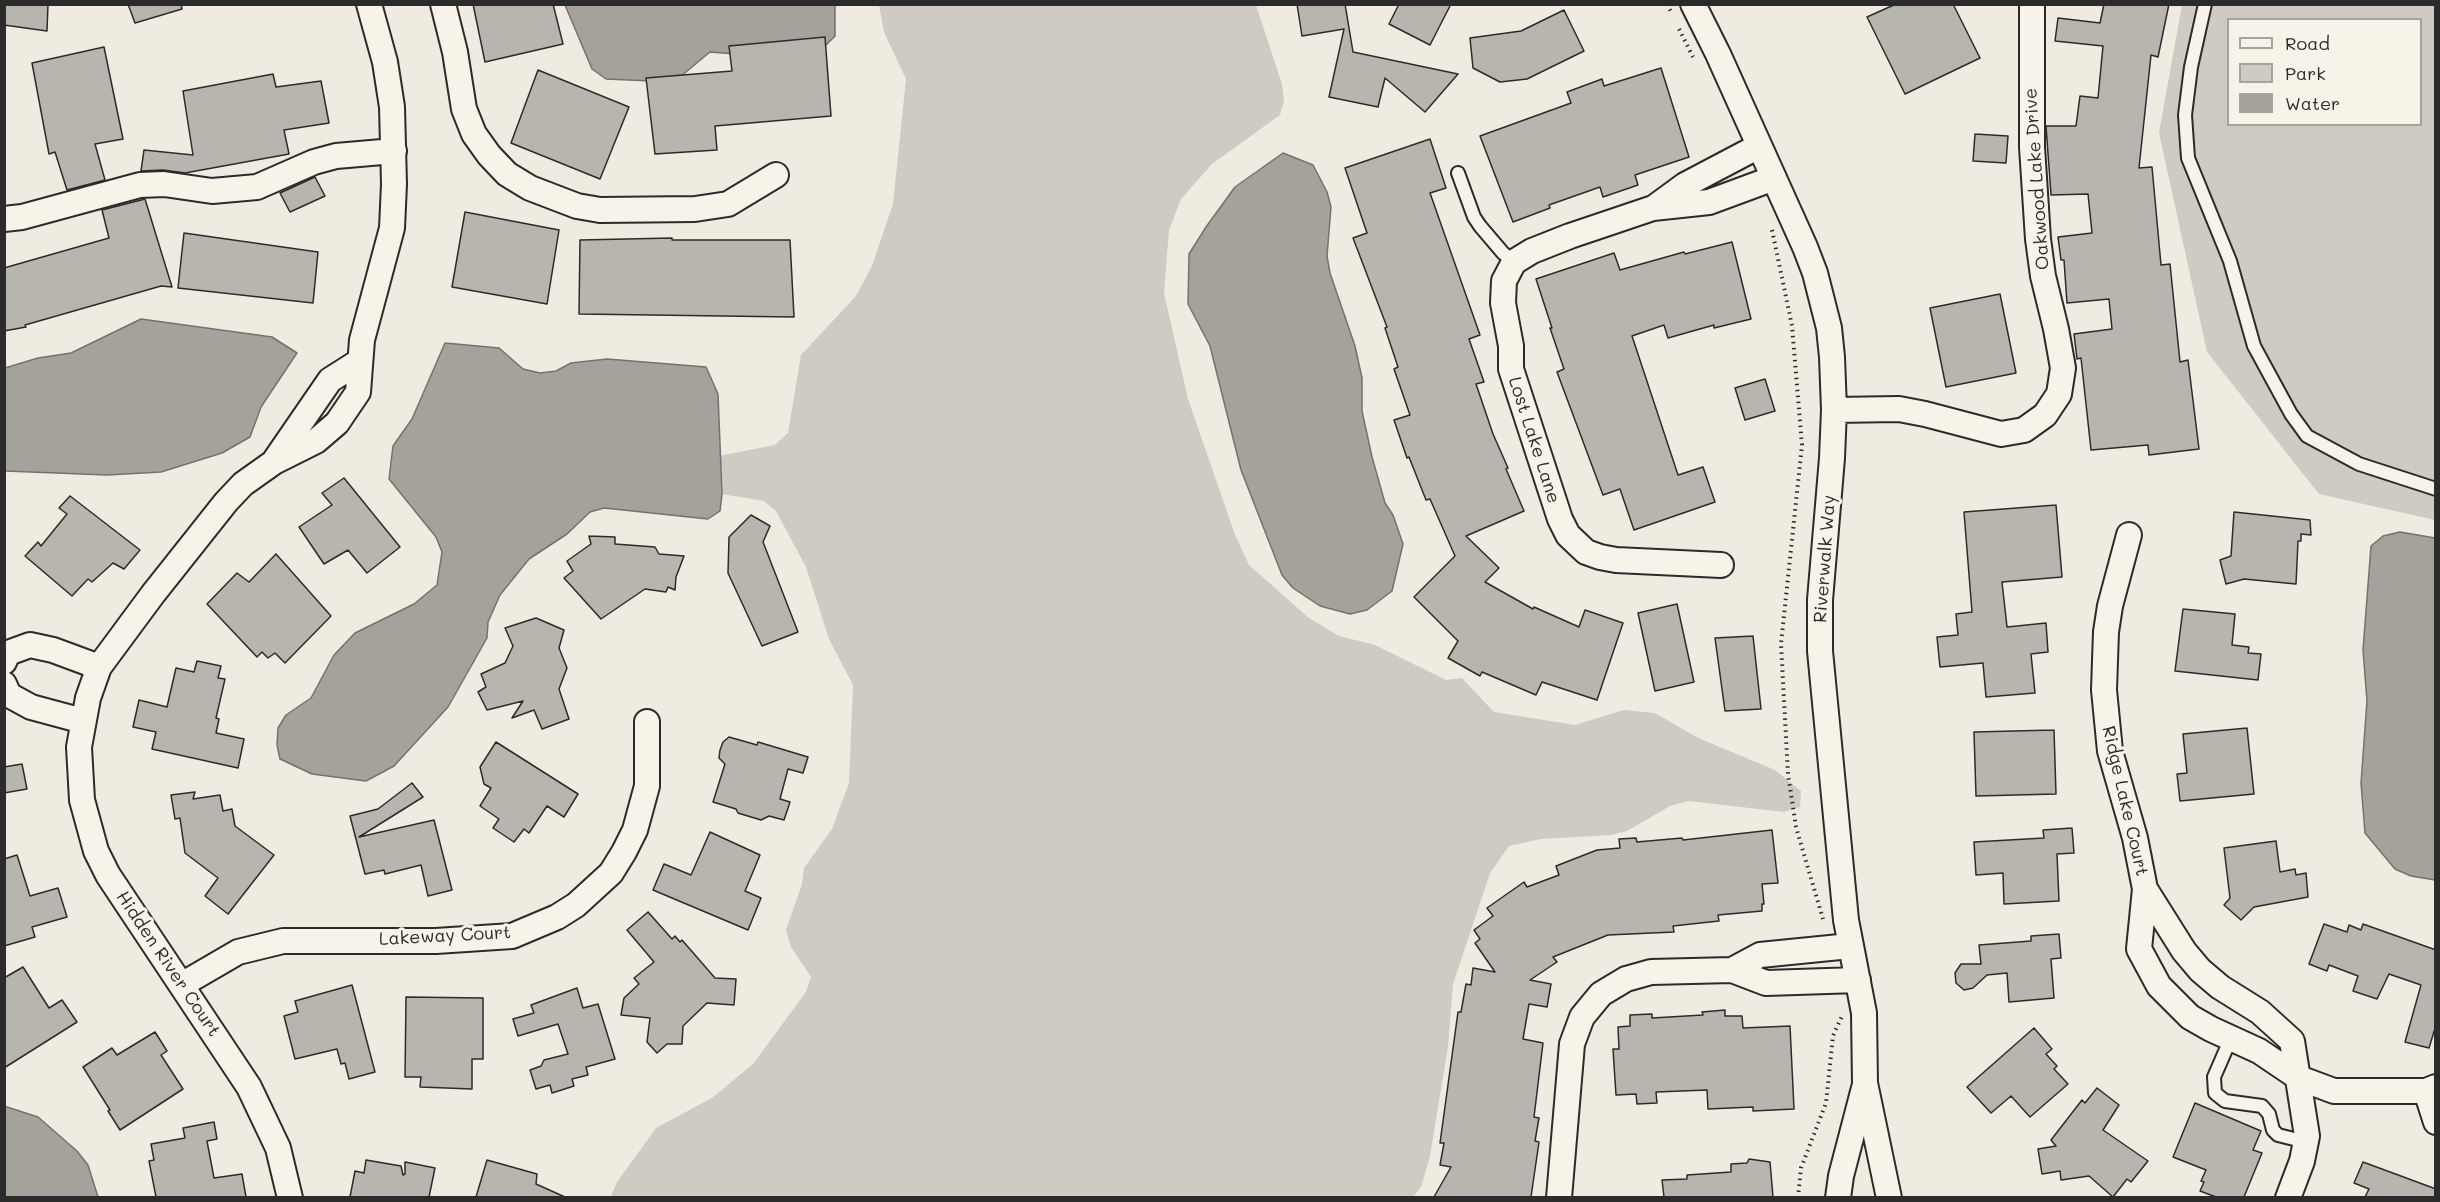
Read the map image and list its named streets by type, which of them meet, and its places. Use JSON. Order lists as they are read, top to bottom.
{
  "streets": {
    "street": [
      "Oakwood Lake Drive",
      "Lost Lake Lane",
      "Riverwalk Way",
      "Ridge Lake Court",
      "Lakeway Court",
      "Hidden River Court"
    ]
  },
  "crossings": [
    ["Oakwood Lake Drive", "Riverwalk Way"],
    ["Lakeway Court", "Hidden River Court"]
  ],
  "legend": ["Road", "Park", "Water"]
}
